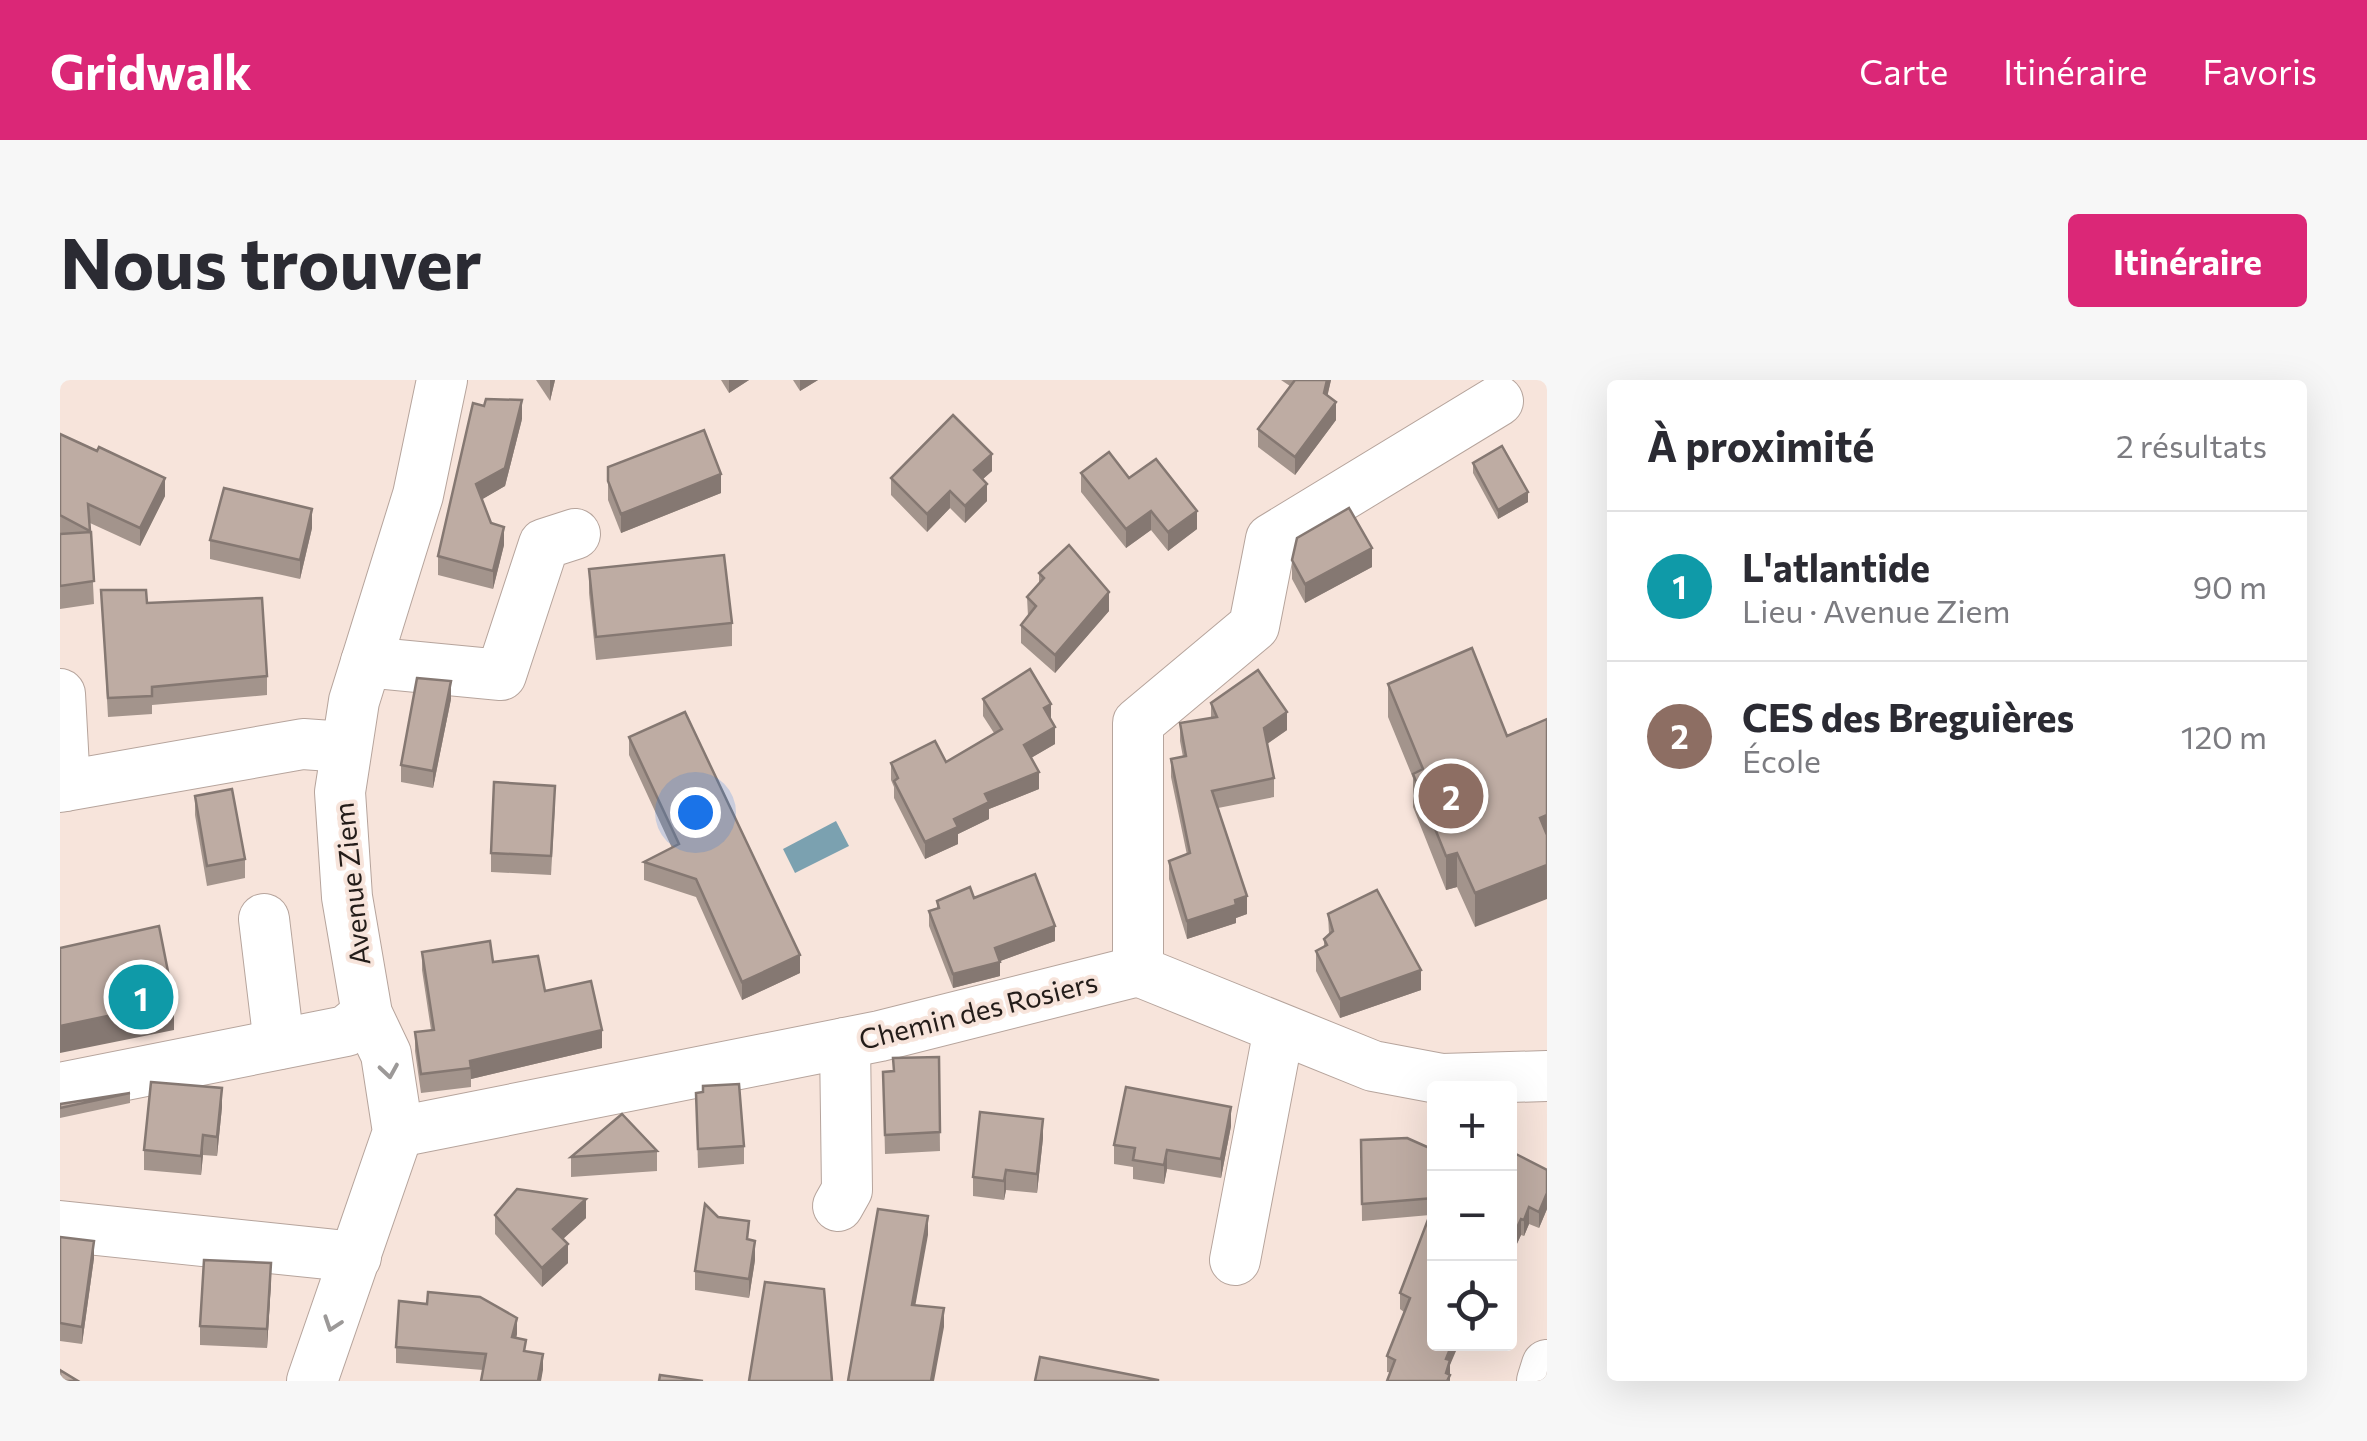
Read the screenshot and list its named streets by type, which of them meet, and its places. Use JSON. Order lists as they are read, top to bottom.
{
  "streets": {
    "street": ["Avenue Ziem", "Chemin des Rosiers"]
  },
  "crossings": [
    ["Avenue Ziem", "Chemin des Rosiers"]
  ],
  "page": {
    "header": "Gridwalk",
    "nav": ["Carte", "Itinéraire", "Favoris"],
    "buttons": "Itinéraire",
    "title": "Nous trouver",
    "heading": ["À proximité", "2 résultats"],
    "list": [
      {
        "mark": "1",
        "name": "L'atlantide",
        "note": "Lieu · Avenue Ziem",
        "value": "90 m"
      },
      {
        "mark": "2",
        "name": "CES des Breguières",
        "note": "École",
        "value": "120 m"
      }
    ],
    "pins": ["2", "1"],
    "map_buttons": ["+", "−"]
  }
}
